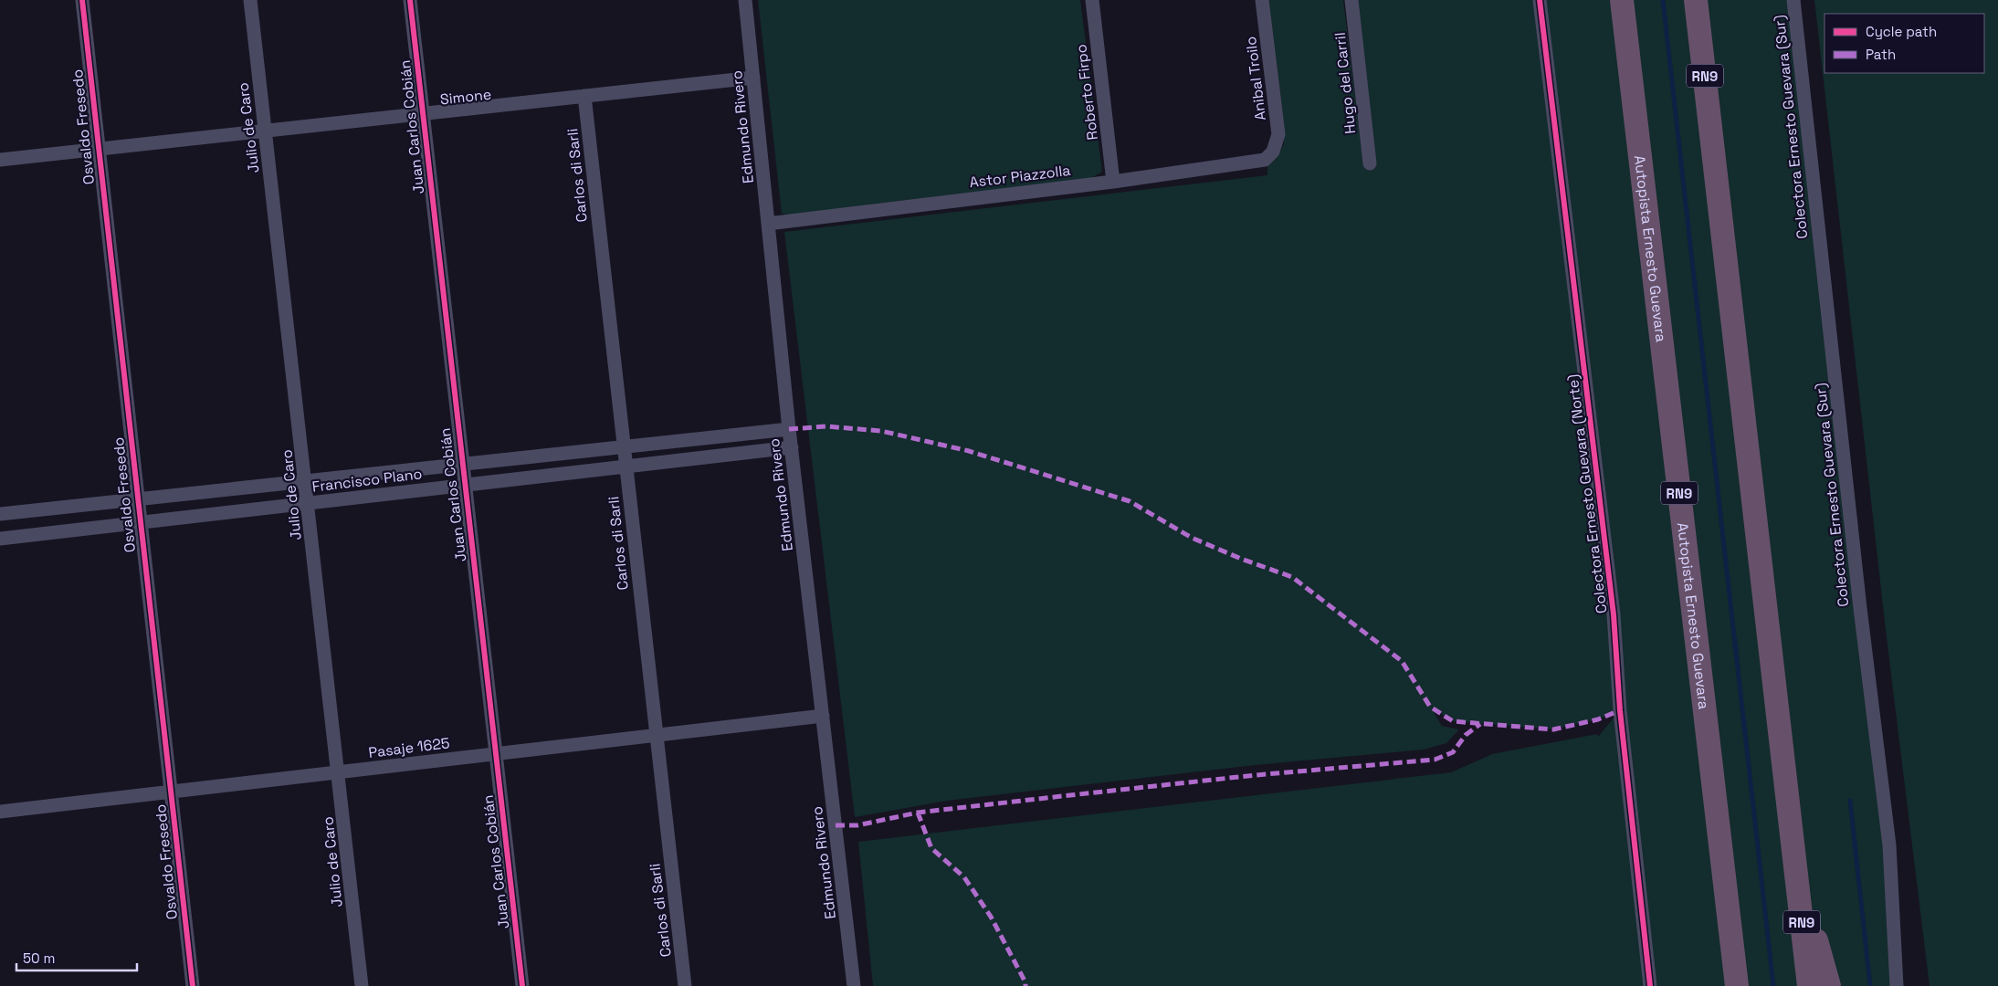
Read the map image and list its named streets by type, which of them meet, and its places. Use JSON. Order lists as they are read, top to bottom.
{
  "streets": {
    "highway": ["RN9", "Autopista Ernesto Guevara"],
    "street": [
      "Anibal Troilo",
      "Hugo del Carril",
      "Roberto Firpo",
      "Simone",
      "Osvaldo Fresedo",
      "Juan Carlos Cobián",
      "Edmundo Rivero",
      "Colectora Ernesto Guevara (Sur)",
      "Julio de Caro",
      "Carlos di Sarli",
      "Astor Piazzolla",
      "Francisco Plano",
      "Colectora Ernesto Guevara (Norte)",
      "Pasaje 1625"
    ]
  },
  "crossings": [
    ["Anibal Troilo", "Astor Piazzolla"],
    ["Roberto Firpo", "Astor Piazzolla"],
    ["Simone", "Osvaldo Fresedo"],
    ["Simone", "Juan Carlos Cobián"],
    ["Simone", "Edmundo Rivero"],
    ["Simone", "Julio de Caro"],
    ["Simone", "Carlos di Sarli"],
    ["Osvaldo Fresedo", "Francisco Plano"],
    ["Osvaldo Fresedo", "Pasaje 1625"],
    ["Juan Carlos Cobián", "Francisco Plano"],
    ["Juan Carlos Cobián", "Pasaje 1625"],
    ["Edmundo Rivero", "Astor Piazzolla"],
    ["Edmundo Rivero", "Francisco Plano"],
    ["Edmundo Rivero", "Pasaje 1625"],
    ["Julio de Caro", "Francisco Plano"],
    ["Julio de Caro", "Pasaje 1625"],
    ["Carlos di Sarli", "Francisco Plano"],
    ["Carlos di Sarli", "Pasaje 1625"]
  ],
  "legend": ["Cycle path", "Path"],
  "scale_bar": "50 m"
}
